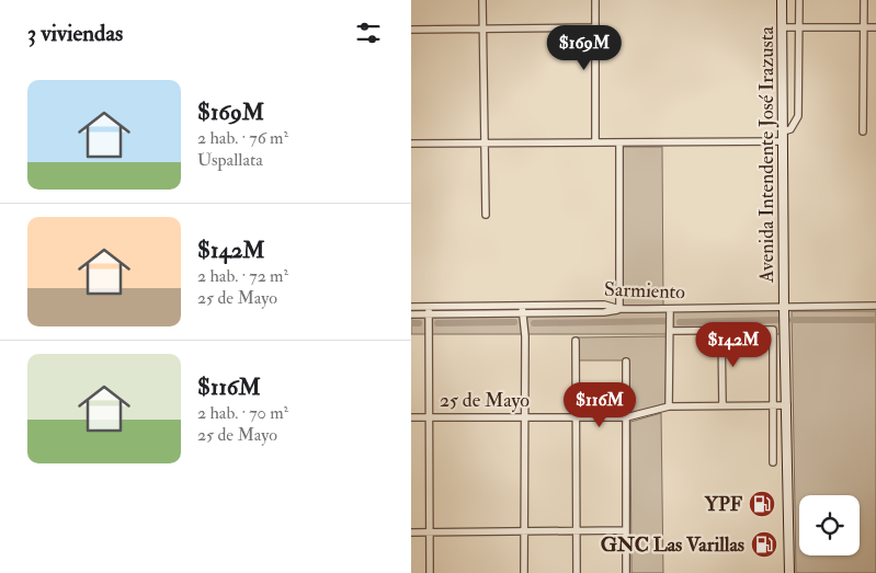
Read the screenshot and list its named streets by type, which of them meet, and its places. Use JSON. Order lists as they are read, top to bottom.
{
  "streets": {
    "main road": ["Avenida Intendente José Irazusta"],
    "street": ["Sarmiento", "25 de Mayo"]
  },
  "crossings": [
    ["Avenida Intendente José Irazusta", "Sarmiento"],
    ["Avenida Intendente José Irazusta", "25 de Mayo"]
  ],
  "places": {
    "fuel station": ["YPF", "GNC Las Varillas"]
  },
  "page": {
    "heading": "3 viviendas",
    "price": ["$169M", "$142M", "$116M"],
    "list": [
      {
        "name": "$169M",
        "note": "2 hab. · 76 m² · Uspallata"
      },
      {
        "name": "$142M",
        "note": "2 hab. · 72 m² · 25 de Mayo"
      },
      {
        "name": "$116M",
        "note": "2 hab. · 70 m² · 25 de Mayo"
      }
    ]
  }
}
